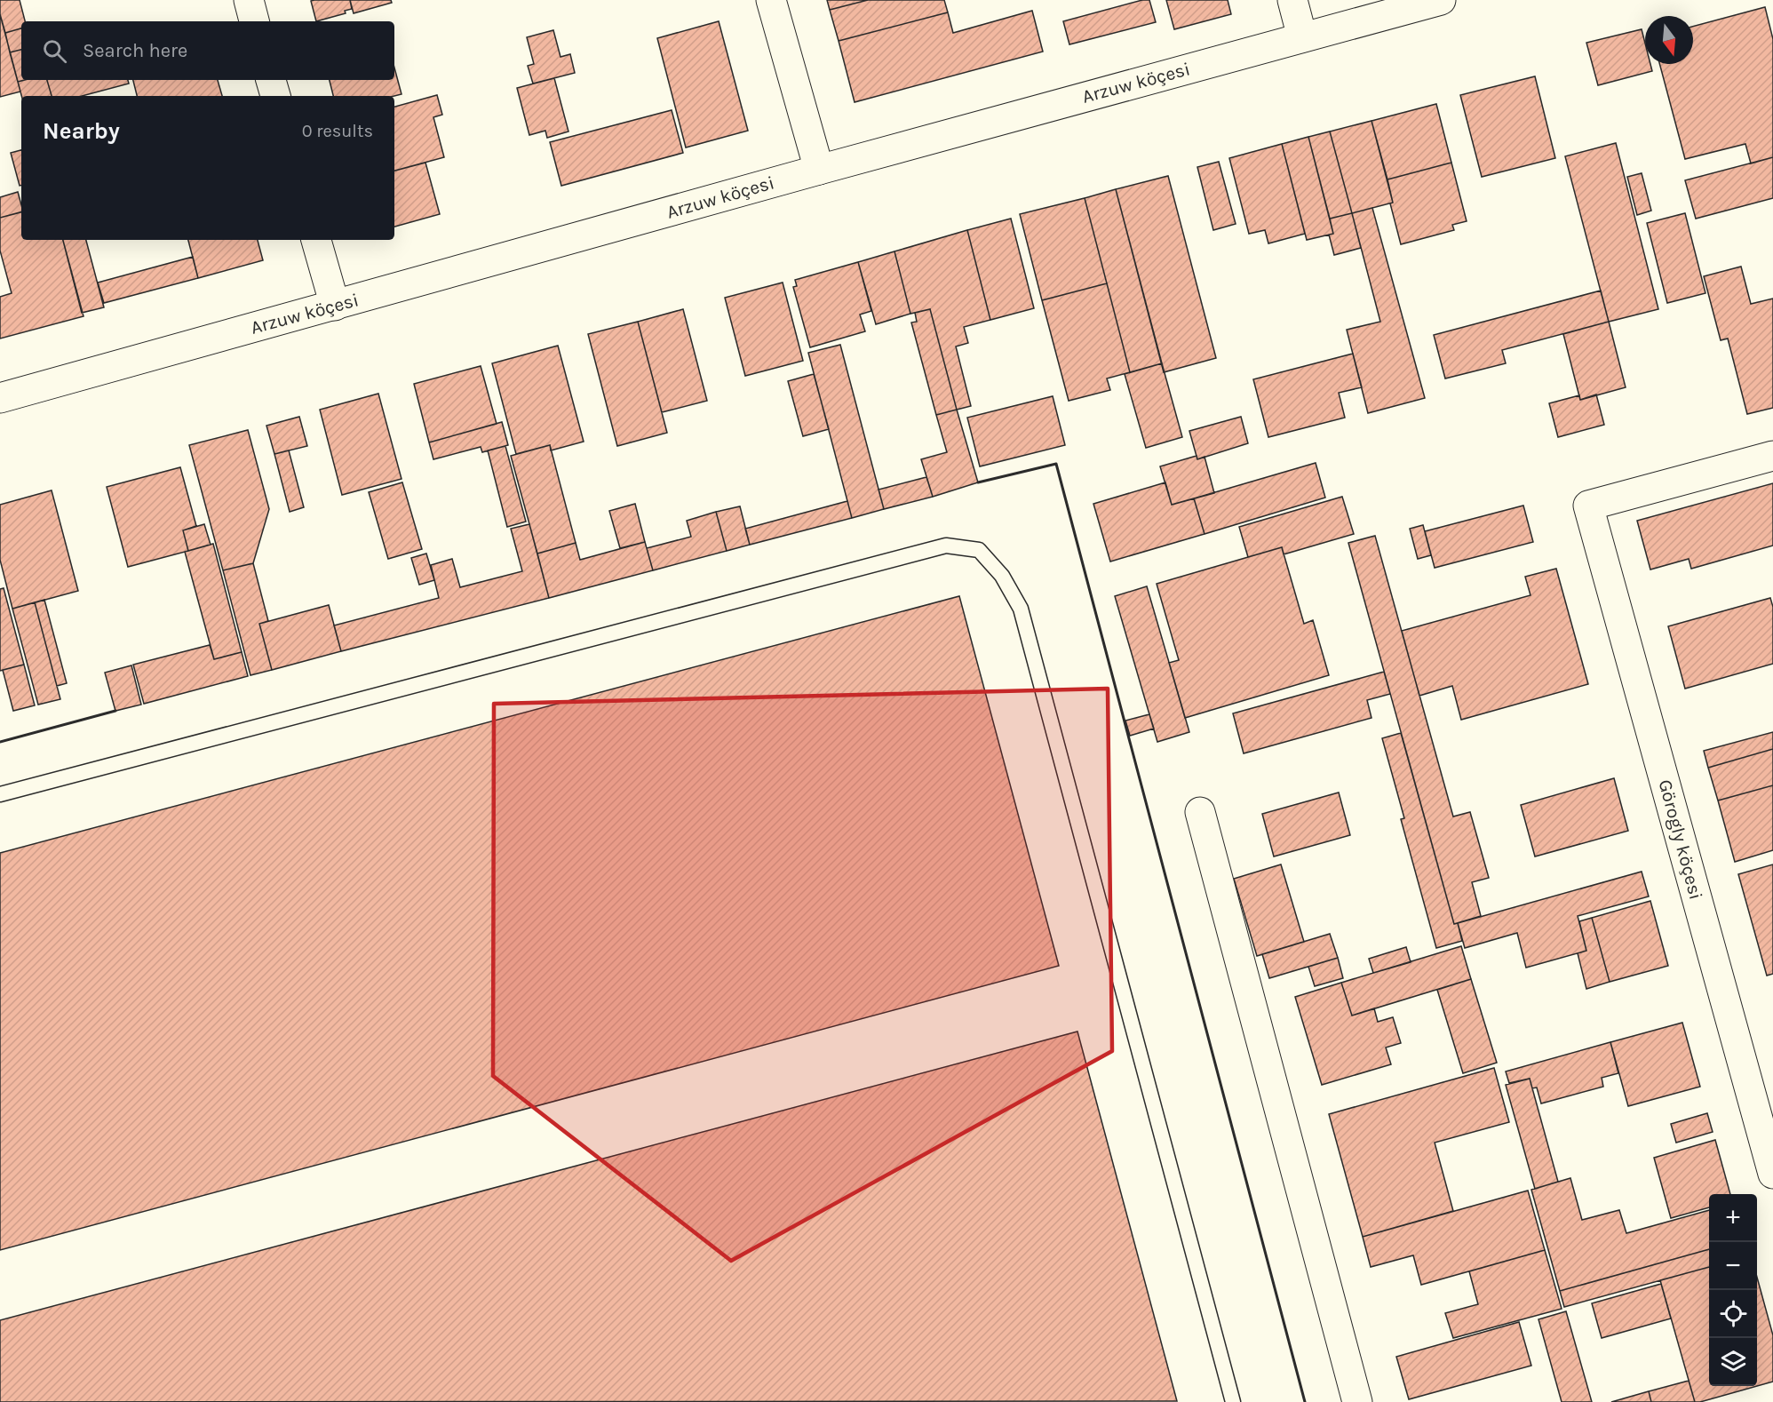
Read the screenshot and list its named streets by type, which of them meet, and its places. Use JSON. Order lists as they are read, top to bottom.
{
  "streets": {
    "street": ["Arzuw köçesi", "Görogly köçesi"]
  },
  "north": "bottom",
  "page": {
    "search": "Search here",
    "heading": ["Nearby", "0 results"],
    "map_buttons": ["+", "−"]
  }
}
